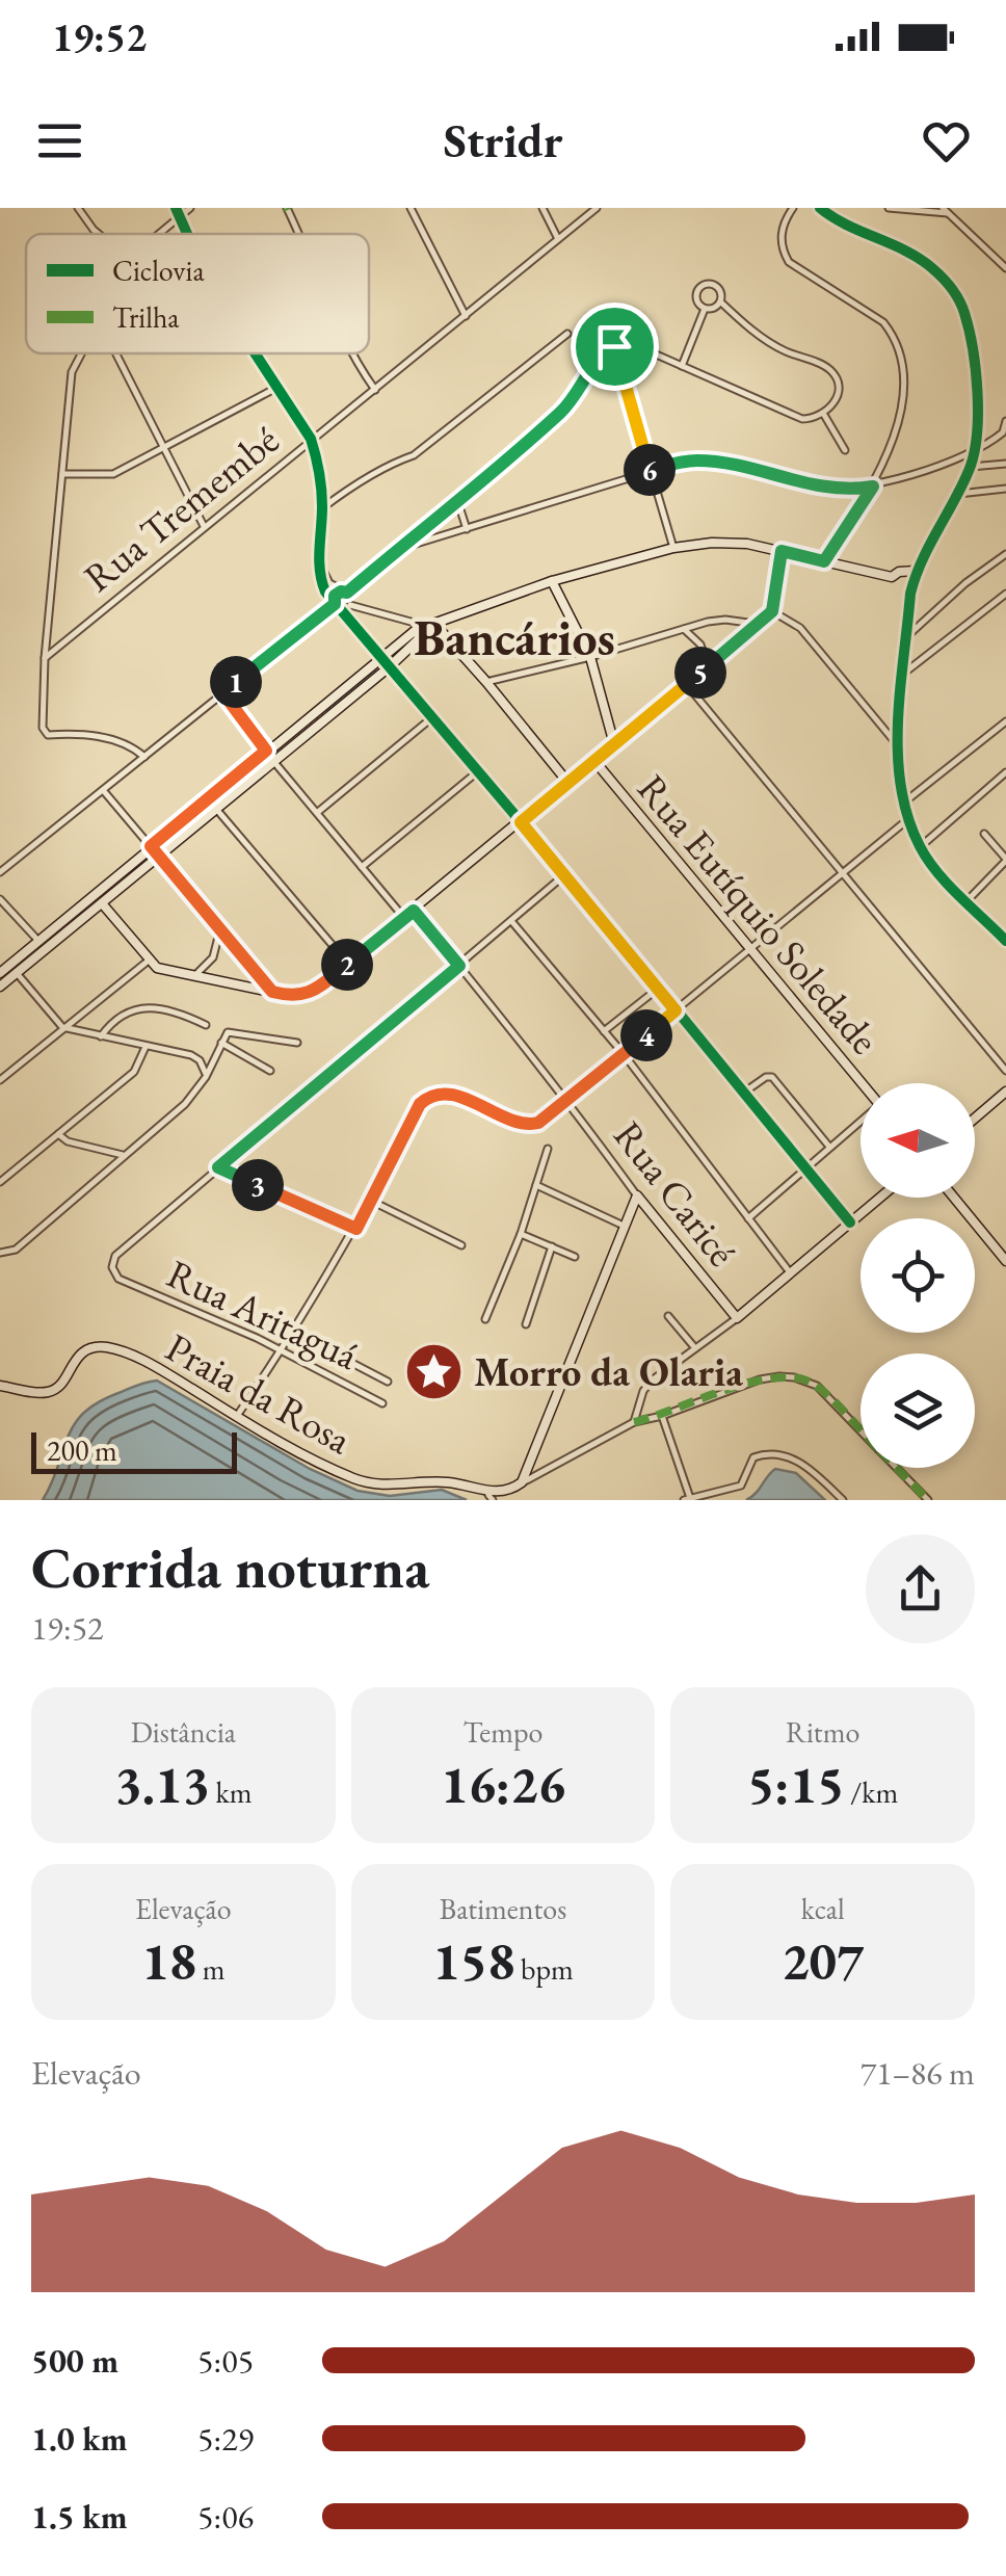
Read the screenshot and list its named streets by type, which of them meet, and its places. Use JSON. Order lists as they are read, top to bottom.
{
  "streets": {
    "street": [
      "Rua Tremembé",
      "Rua Eutíquio Soledade",
      "Rua Caricé",
      "Rua Aritaguá",
      "Praia da Rosa"
    ]
  },
  "districts": ["Bancários"],
  "places": {
    "place": ["Morro da Olaria"]
  },
  "legend": ["Ciclovia", "Trilha"],
  "scale_bar": "200 m",
  "north": "left",
  "page": {
    "status": "19:52",
    "header": "Stridr",
    "pins": [
      "6",
      "5",
      "1",
      "2",
      "4",
      "3"
    ],
    "scale": "200 m",
    "heading": ["Corrida noturna", "19:52"],
    "stats": [
      ["Distância", "3.13 km"],
      ["Tempo", "16:26"],
      ["Ritmo", "5:15 /km"],
      ["Elevação", "18 m"],
      ["Batimentos", "158 bpm"],
      ["kcal", "207"]
    ],
    "chart": ["Elevação", "71–86 m"],
    "list": [
      {
        "name": "500 m",
        "note": "5:05"
      },
      {
        "name": "1.0 km",
        "note": "5:29"
      },
      {
        "name": "1.5 km",
        "note": "5:06"
      }
    ]
  }
}
